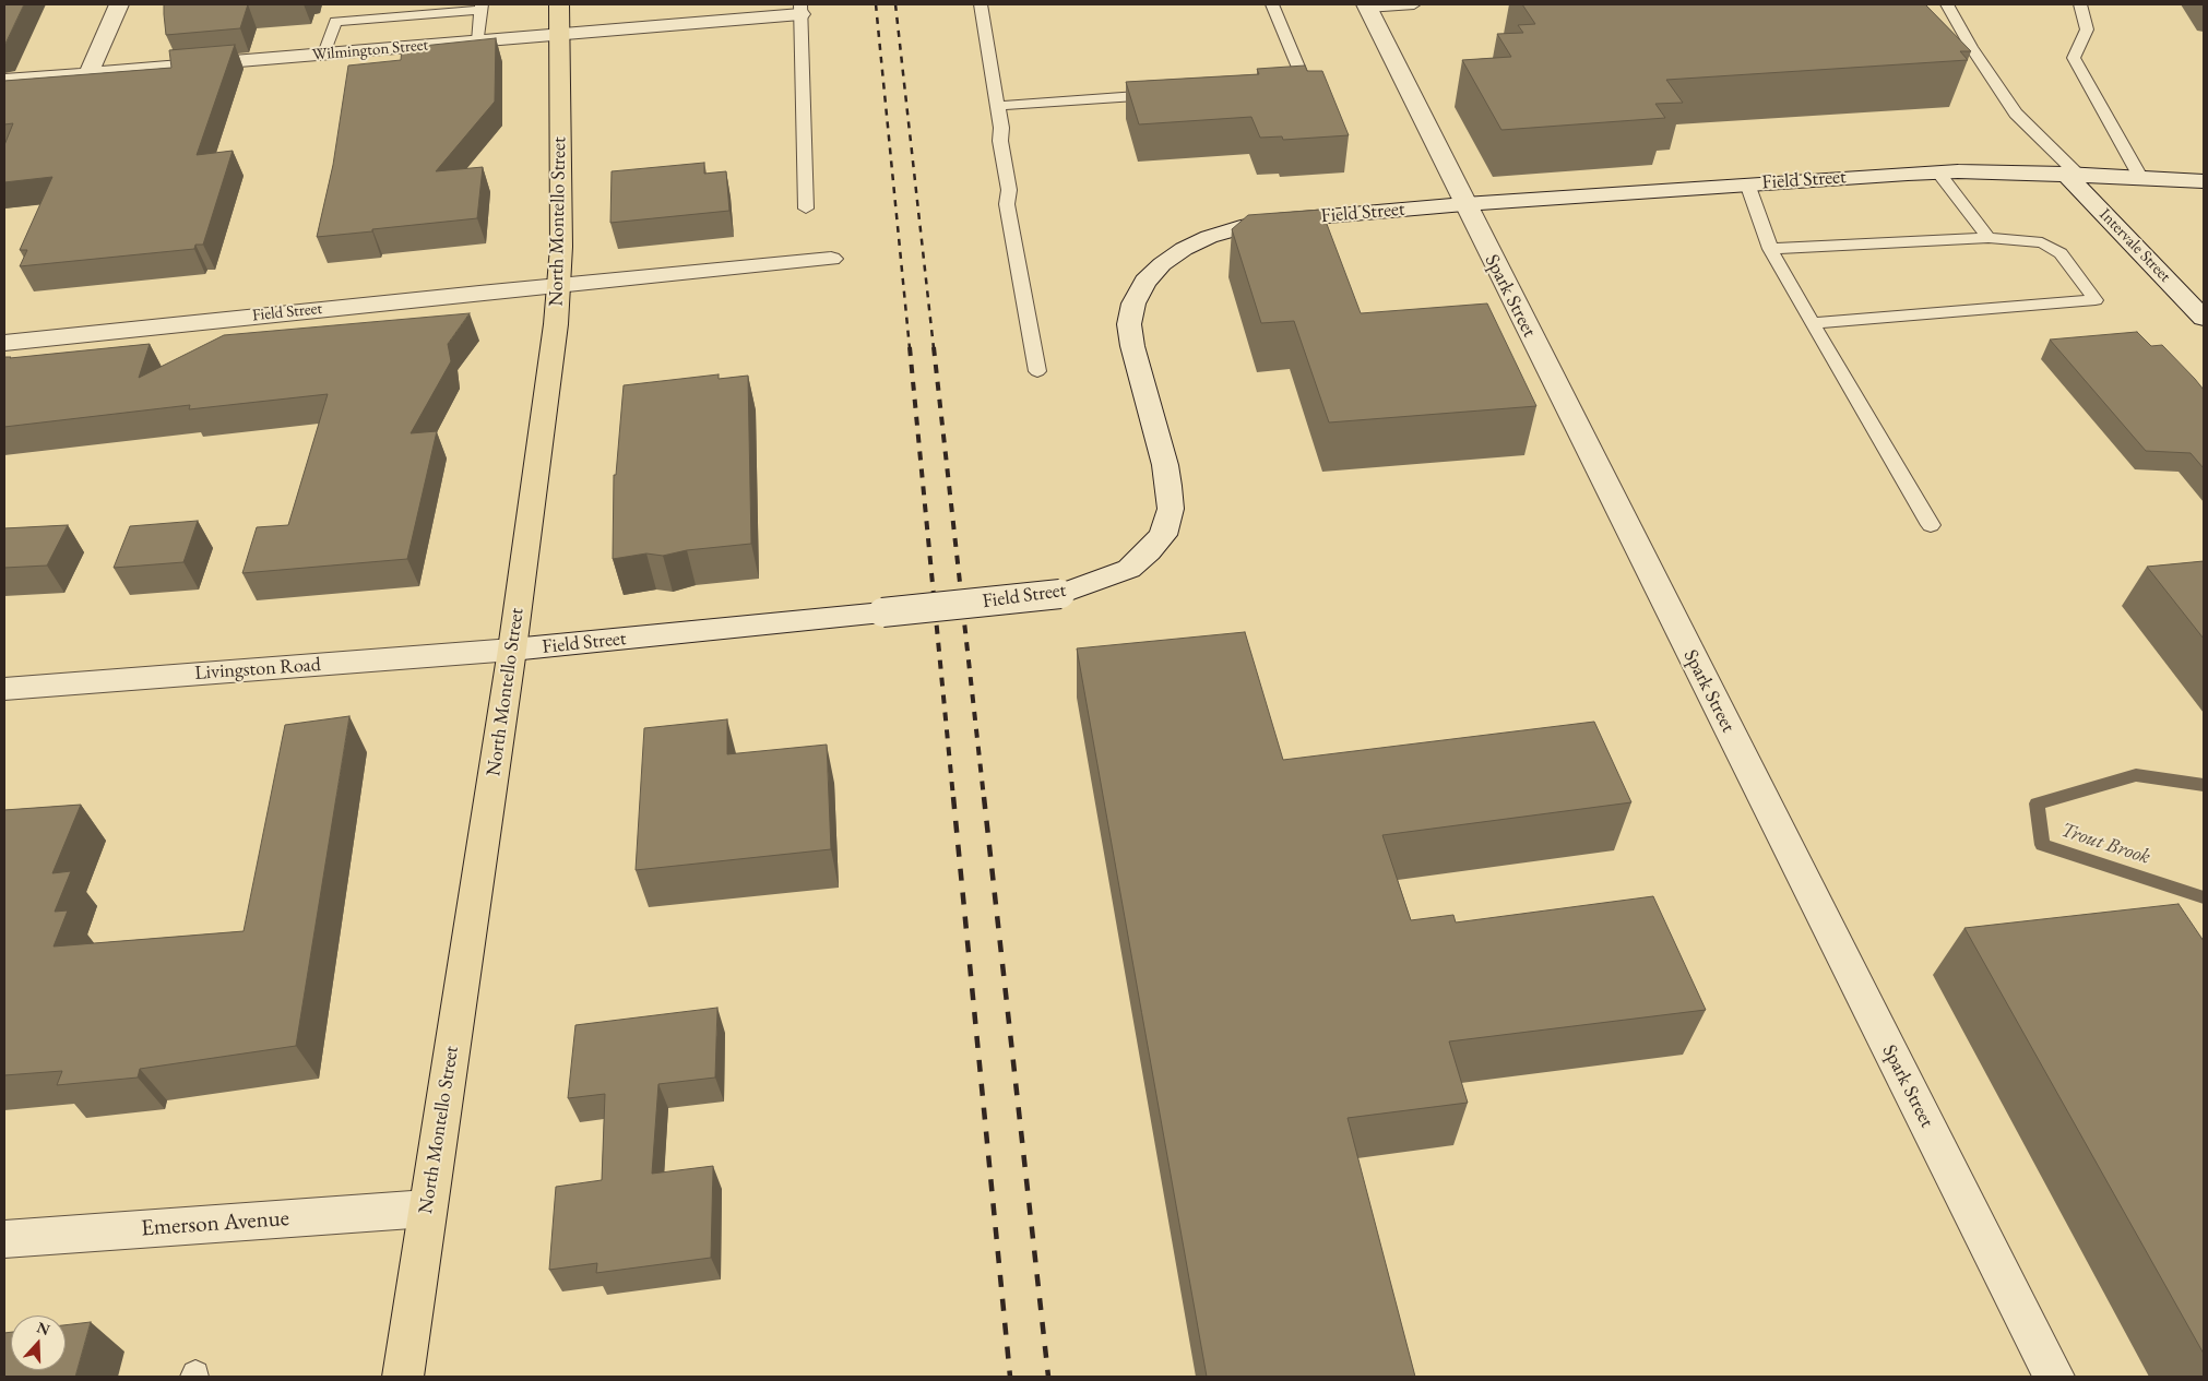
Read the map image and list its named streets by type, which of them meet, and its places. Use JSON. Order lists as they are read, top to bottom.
{
  "streets": {
    "main road": ["North Montello Street"],
    "street": [
      "Wilmington Street",
      "Field Street",
      "Intervale Street",
      "Spark Street",
      "Livingston Road",
      "Emerson Avenue"
    ]
  },
  "crossings": [
    ["Wilmington Street", "North Montello Street"],
    ["Field Street", "North Montello Street"],
    ["Field Street", "Intervale Street"],
    ["Field Street", "Spark Street"],
    ["Field Street", "Livingston Road"],
    ["North Montello Street", "Livingston Road"],
    ["North Montello Street", "Emerson Avenue"]
  ],
  "water": ["Trout Brook"],
  "north": "top"
}
